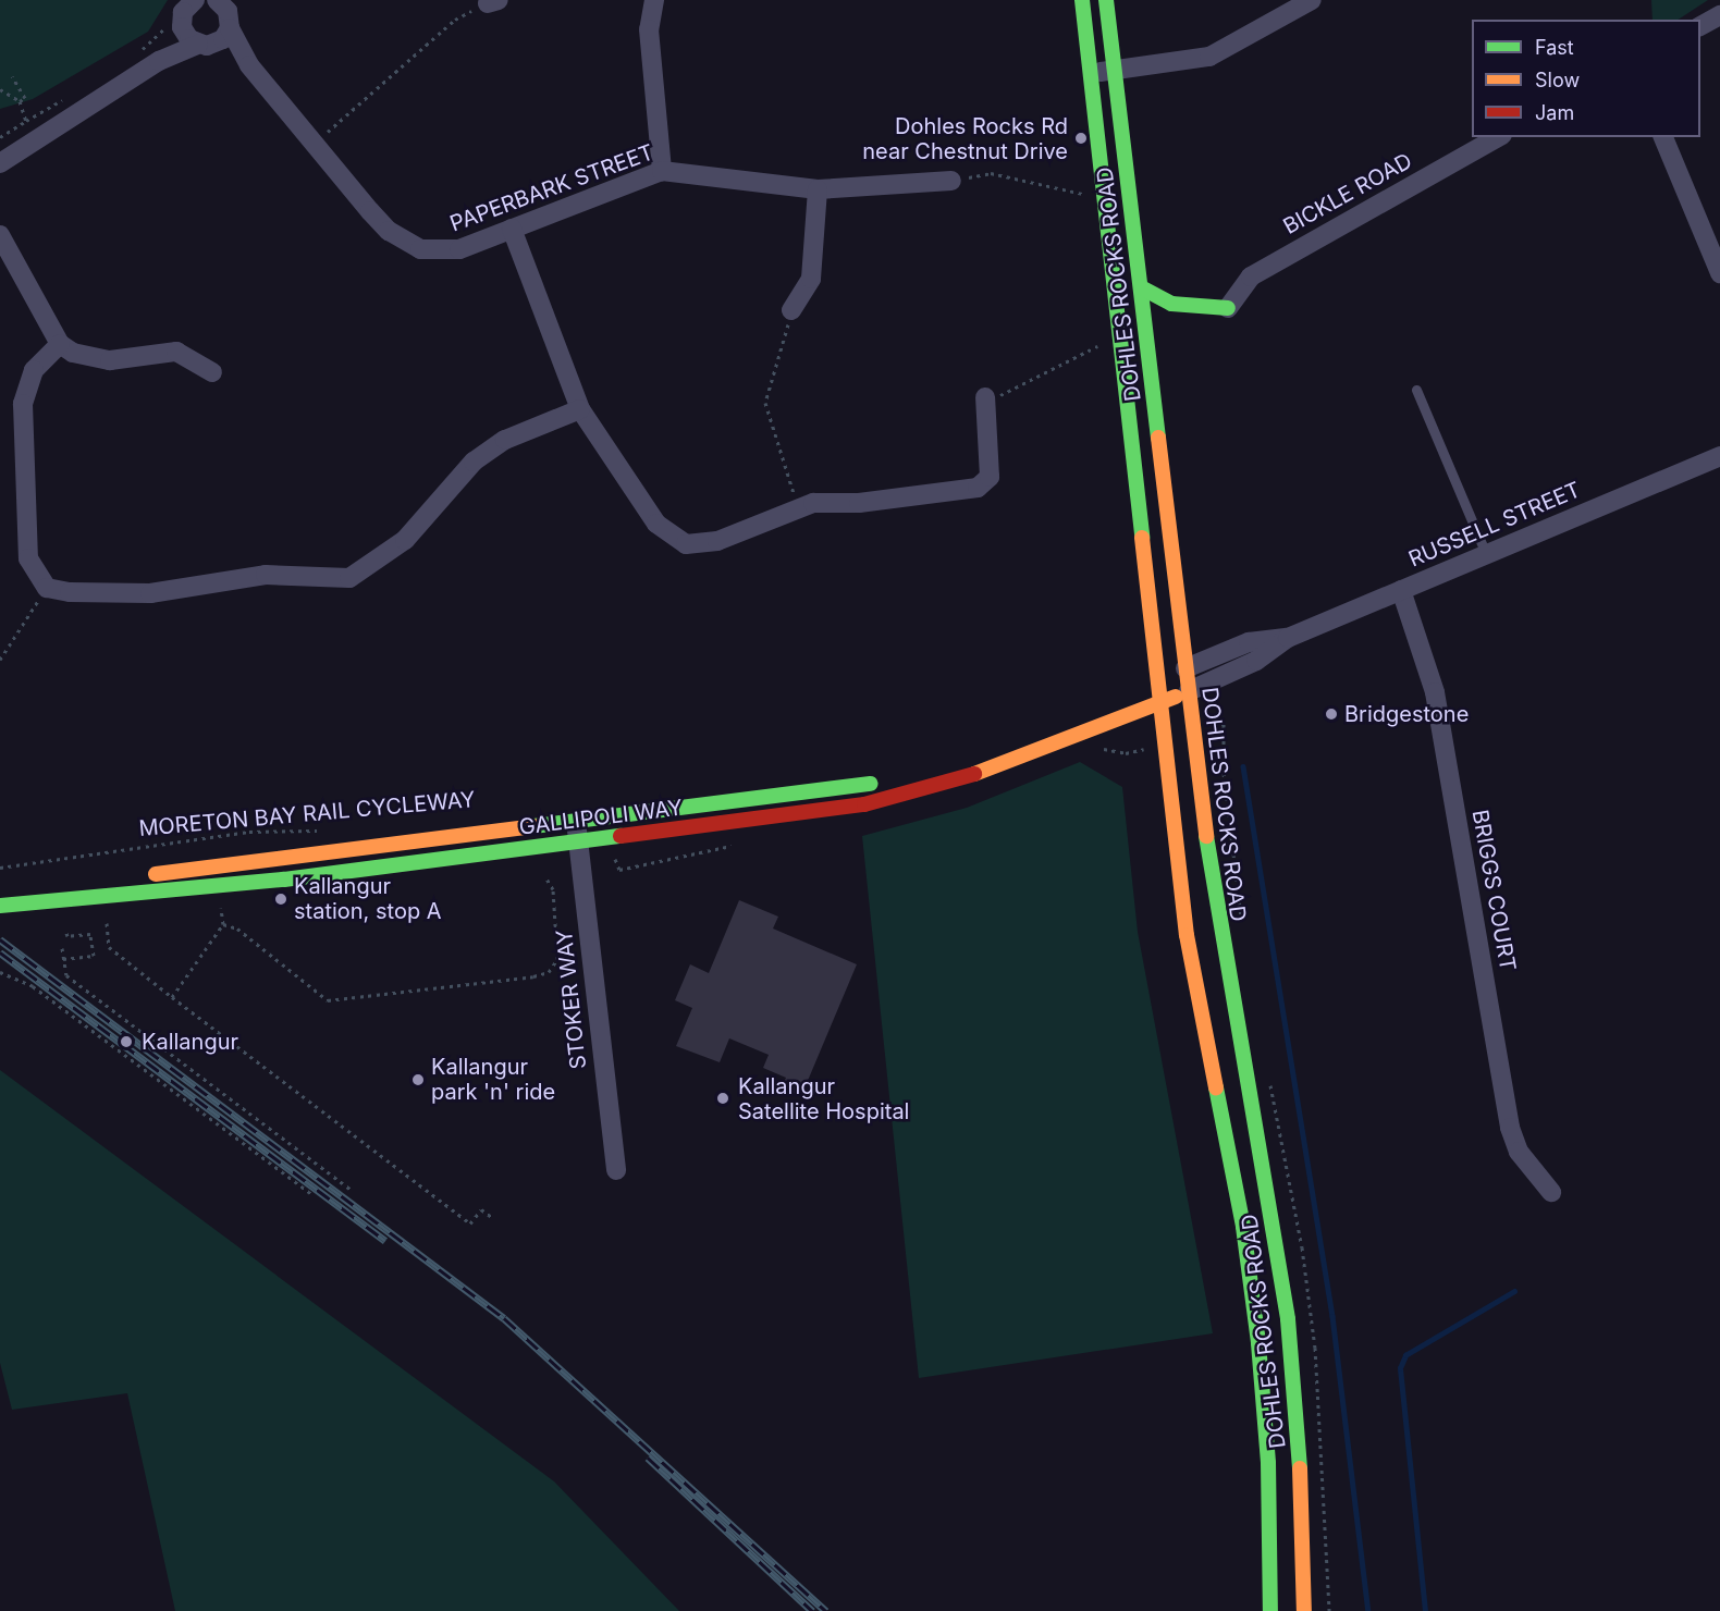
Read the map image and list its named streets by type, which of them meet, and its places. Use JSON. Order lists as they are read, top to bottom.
{
  "streets": {
    "main road": ["DOHLES ROCKS ROAD", "GALLIPOLI WAY"],
    "street": [
      "PAPERBARK STREET",
      "BICKLE ROAD",
      "RUSSELL STREET",
      "BRIGGS COURT",
      "STOKER WAY"
    ],
    "path": ["MORETON BAY RAIL CYCLEWAY"]
  },
  "crossings": [
    ["DOHLES ROCKS ROAD", "RUSSELL STREET"],
    ["DOHLES ROCKS ROAD", "GALLIPOLI WAY"],
    ["RUSSELL STREET", "GALLIPOLI WAY"],
    ["RUSSELL STREET", "BRIGGS COURT"],
    ["GALLIPOLI WAY", "STOKER WAY"]
  ],
  "places": [
    "Dohles Rocks Rd near Chestnut Drive",
    "Bridgestone",
    "Kallangur station, stop A",
    "Kallangur",
    "Kallangur park 'n' ride",
    "Kallangur Satellite Hospital"
  ],
  "legend": ["Fast", "Slow", "Jam"]
}
